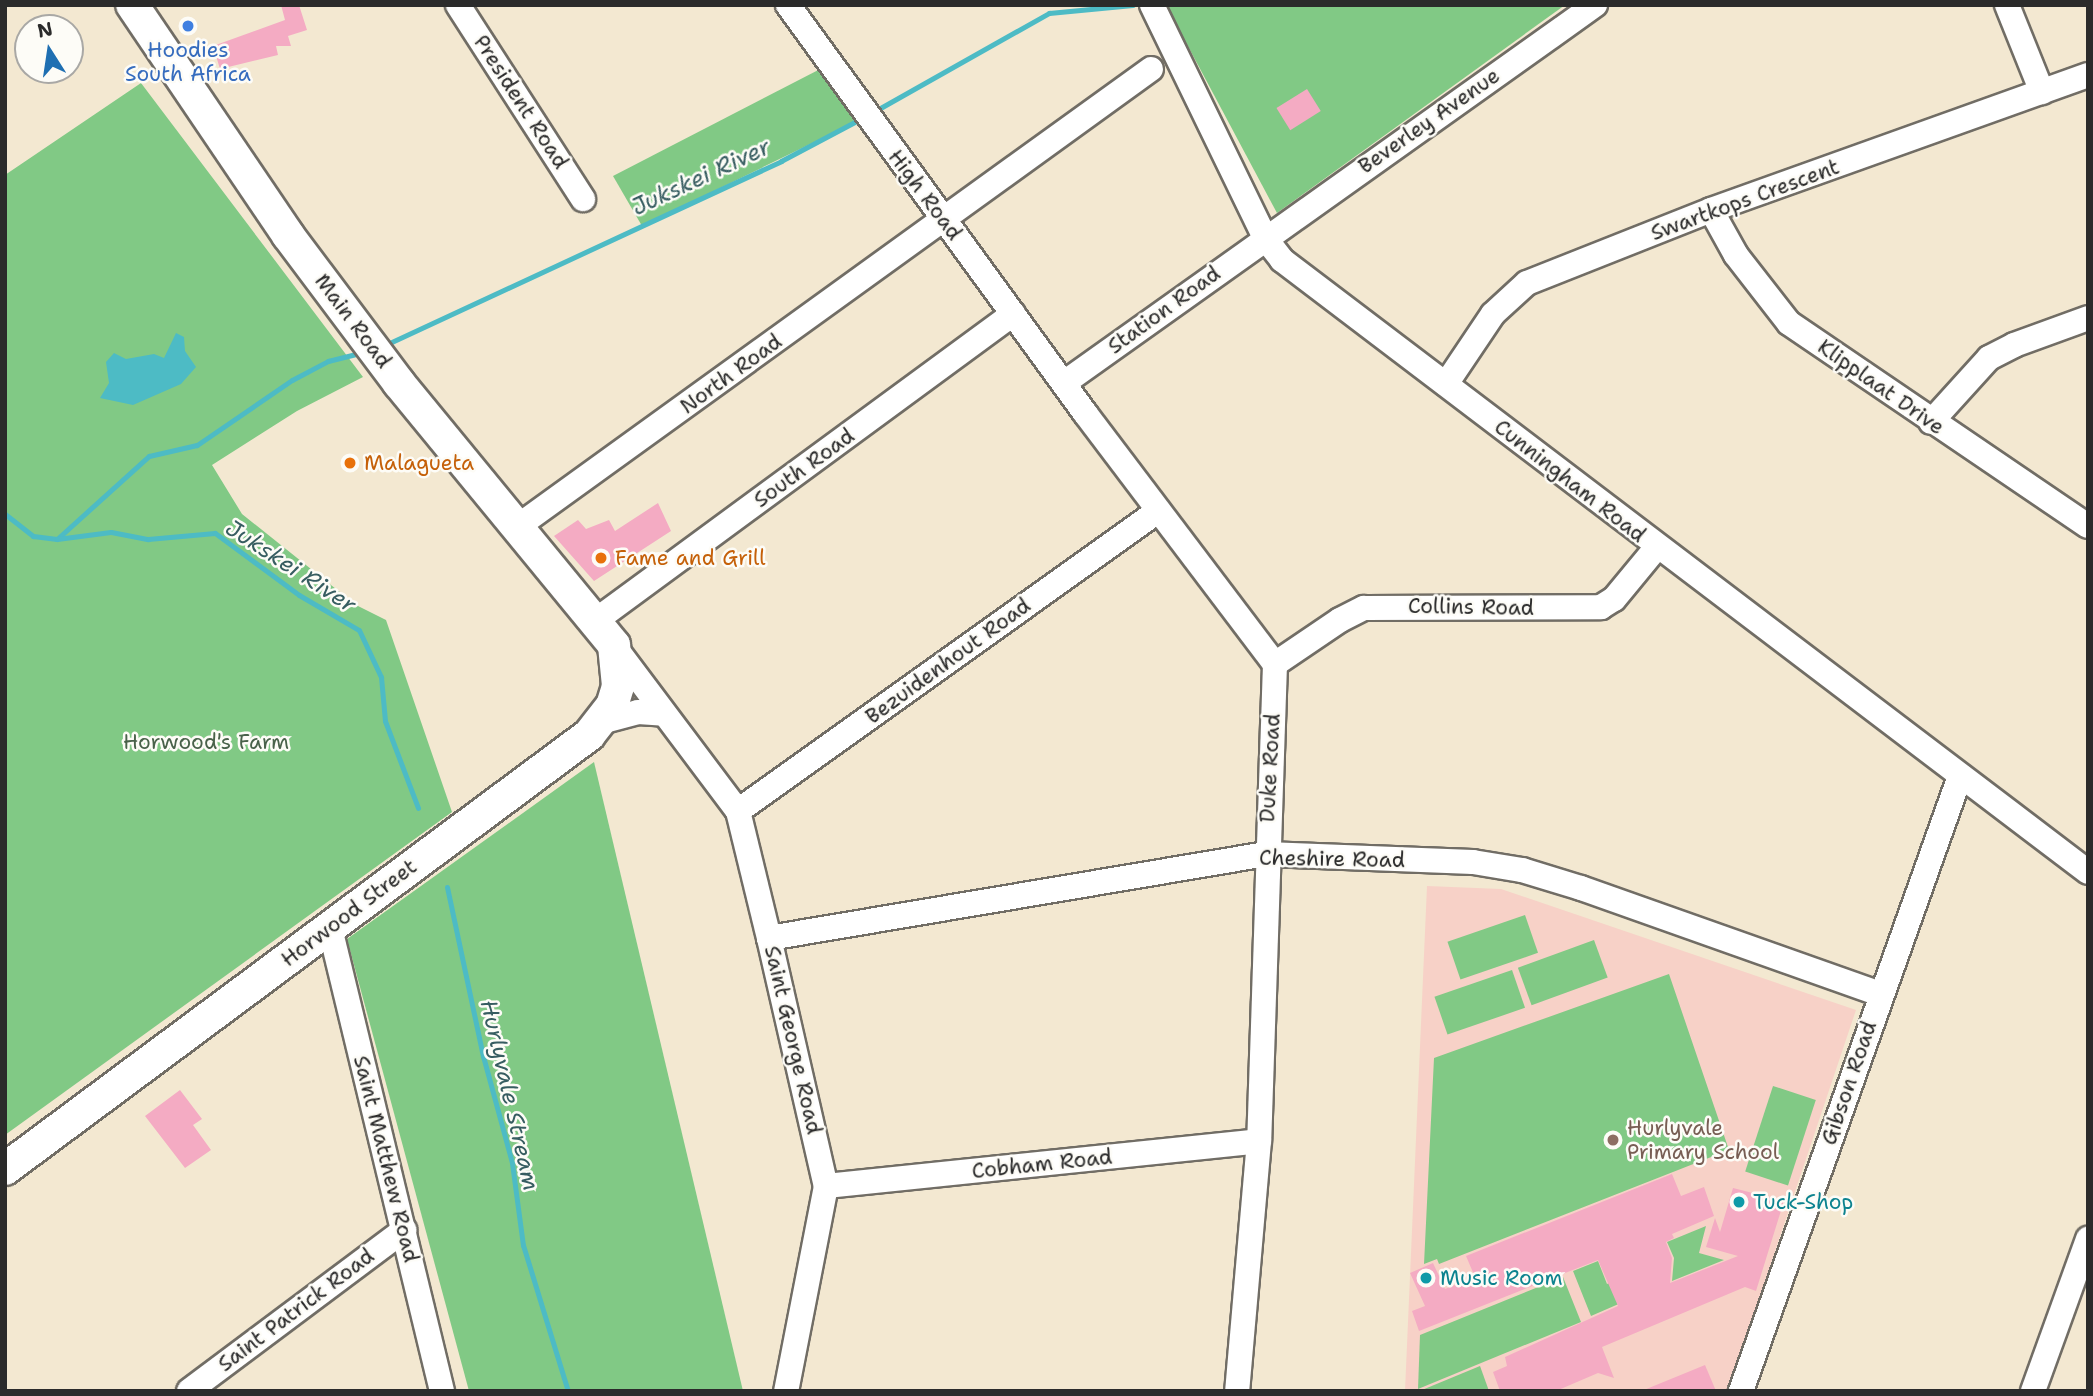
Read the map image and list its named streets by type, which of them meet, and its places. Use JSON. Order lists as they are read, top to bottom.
{
  "streets": {
    "main road": ["Main Road", "Horwood Street"],
    "street": [
      "President Road",
      "Beverley Avenue",
      "High Road",
      "Swartkops Crescent",
      "Station Road",
      "North Road",
      "Klipplaat Drive",
      "South Road",
      "Cunningham Road",
      "Collins Road",
      "Bezuidenhout Road",
      "Duke Road",
      "Cheshire Road",
      "Saint George Road",
      "Gibson Road",
      "Saint Matthew Road",
      "Cobham Road",
      "Saint Patrick Road"
    ]
  },
  "crossings": [
    ["Beverley Avenue", "Station Road"],
    ["Beverley Avenue", "Cunningham Road"],
    ["High Road", "Station Road"],
    ["High Road", "North Road"],
    ["High Road", "South Road"],
    ["Swartkops Crescent", "Klipplaat Drive"],
    ["Swartkops Crescent", "Cunningham Road"],
    ["Station Road", "Cunningham Road"],
    ["Main Road", "North Road"],
    ["Main Road", "South Road"],
    ["Main Road", "Horwood Street"],
    ["Main Road", "Saint George Road"],
    ["South Road", "Horwood Street"],
    ["South Road", "Saint George Road"],
    ["Cunningham Road", "Collins Road"],
    ["Cunningham Road", "Gibson Road"],
    ["Collins Road", "Duke Road"],
    ["Bezuidenhout Road", "Saint George Road"],
    ["Duke Road", "Cheshire Road"],
    ["Duke Road", "Cobham Road"],
    ["Cheshire Road", "Saint George Road"],
    ["Cheshire Road", "Gibson Road"],
    ["Horwood Street", "Saint George Road"],
    ["Horwood Street", "Saint Matthew Road"],
    ["Saint George Road", "Cobham Road"],
    ["Saint Matthew Road", "Saint Patrick Road"]
  ],
  "water": ["Jukskei River", "Hurlyvale Stream"],
  "parks": ["Horwood's Farm"],
  "places": [
    "Hoodies South Africa",
    "Malagueta",
    "Fame and Grill",
    "Hurlyvale Primary School",
    "Tuck-Shop",
    "Music Room"
  ],
  "north": "top"
}
